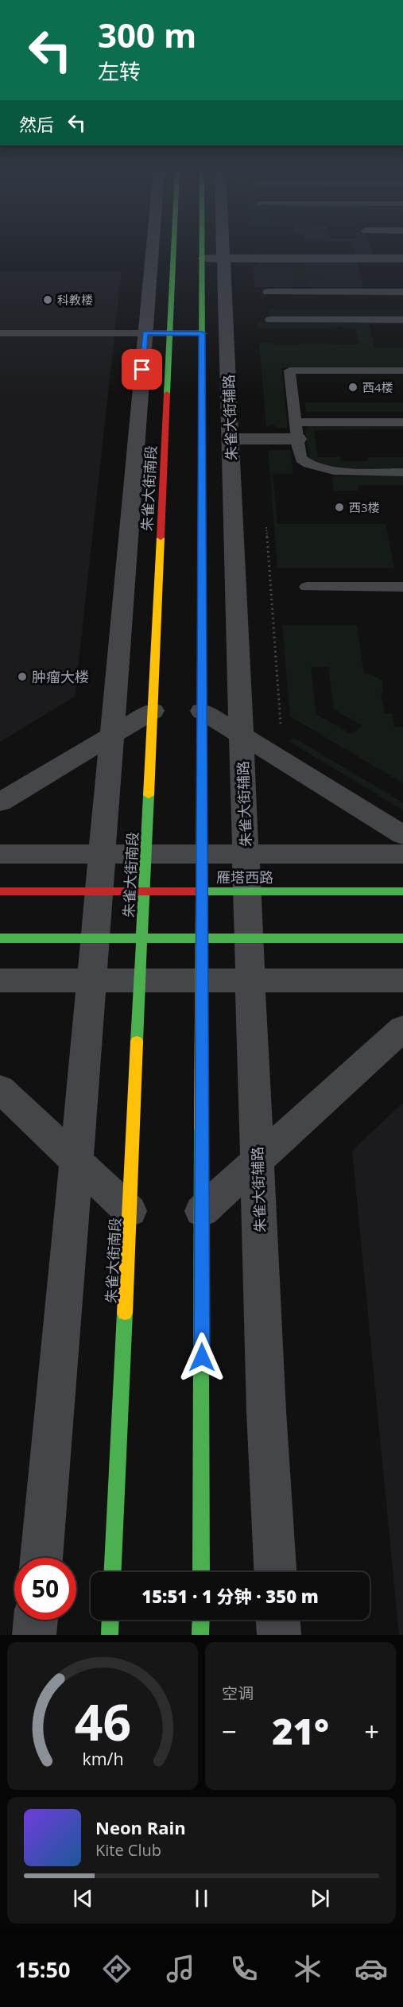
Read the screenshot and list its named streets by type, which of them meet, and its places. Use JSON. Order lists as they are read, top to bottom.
{
  "streets": {
    "main road": ["朱雀大街南段", "雁塔西路"],
    "street": ["朱雀大街辅路"]
  },
  "crossings": [
    ["朱雀大街辅路", "雁塔西路"],
    ["朱雀大街南段", "雁塔西路"]
  ],
  "places": [
    "科教楼",
    "西4楼",
    "西3楼",
    "肿瘤大楼"
  ],
  "page": {
    "turn": ["300 m", "左转"],
    "then": "然后",
    "limit": "50",
    "trip": "15:51 · 1 分钟 · 350 m",
    "tile": "空调",
    "heat": ["−", "21°", "+"],
    "song": ["Neon Rain", "Kite Club"],
    "tabs": "15:50",
    "gauge": ["46", "km/h"]
  }
}
